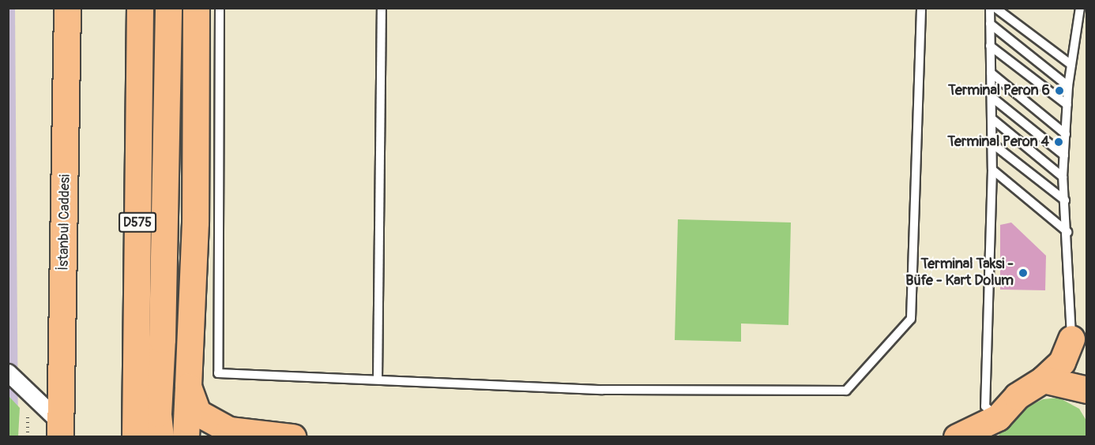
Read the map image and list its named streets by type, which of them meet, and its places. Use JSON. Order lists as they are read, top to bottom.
{
  "streets": {
    "main road": ["İstanbul Caddesi", "D575"]
  },
  "places": ["Terminal Peron 6", "Terminal Peron 4", "Terminal Taksi - Büfe - Kart Dolum"]
}
